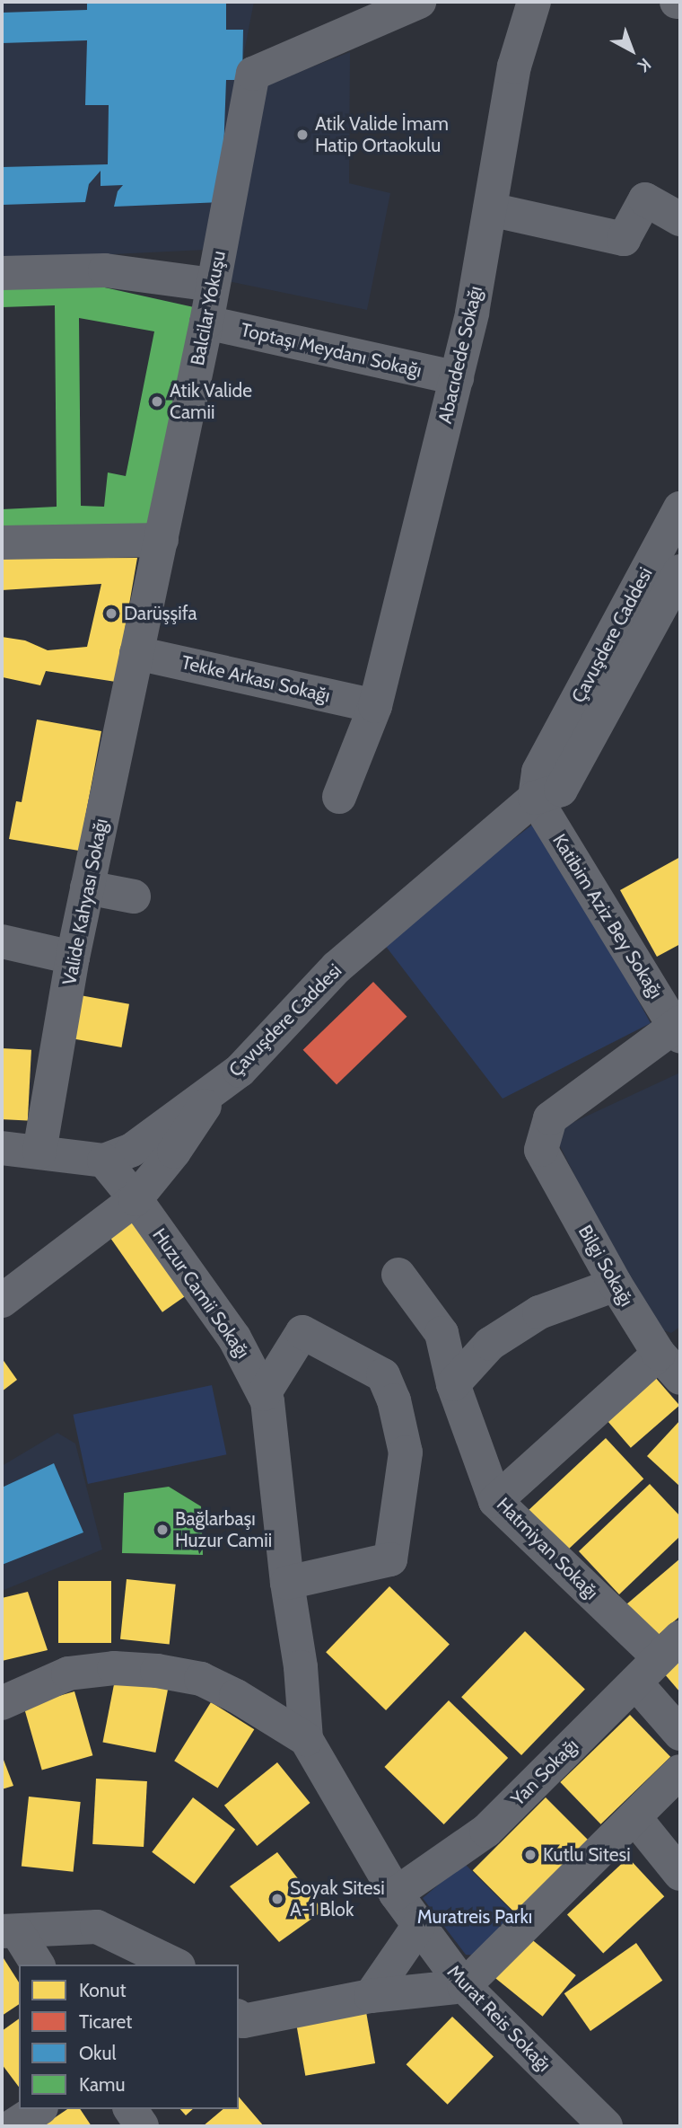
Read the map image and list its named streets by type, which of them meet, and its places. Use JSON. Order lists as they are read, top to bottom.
{
  "streets": {
    "street": [
      "Balcilar Yokuşu",
      "Toptaşı Meydanı Sokağı",
      "Abacıdede Sokağı",
      "Çavuşdere Caddesi",
      "Tekke Arkası Sokağı",
      "Valide Kahyası Sokağı",
      "Katibim Aziz Bey Sokağı",
      "Bilgi Sokağı",
      "Huzur Camii Sokağı",
      "Hatmiyan Sokağı",
      "Yan Sokağı",
      "Murat Reis Sokağı"
    ]
  },
  "crossings": [
    ["Balcilar Yokuşu", "Toptaşı Meydanı Sokağı"],
    ["Balcilar Yokuşu", "Tekke Arkası Sokağı"],
    ["Balcilar Yokuşu", "Valide Kahyası Sokağı"],
    ["Toptaşı Meydanı Sokağı", "Abacıdede Sokağı"],
    ["Abacıdede Sokağı", "Tekke Arkası Sokağı"],
    ["Çavuşdere Caddesi", "Valide Kahyası Sokağı"],
    ["Çavuşdere Caddesi", "Katibim Aziz Bey Sokağı"],
    ["Çavuşdere Caddesi", "Huzur Camii Sokağı"],
    ["Tekke Arkası Sokağı", "Valide Kahyası Sokağı"],
    ["Katibim Aziz Bey Sokağı", "Bilgi Sokağı"],
    ["Bilgi Sokağı", "Hatmiyan Sokağı"],
    ["Huzur Camii Sokağı", "Murat Reis Sokağı"],
    ["Hatmiyan Sokağı", "Yan Sokağı"],
    ["Yan Sokağı", "Murat Reis Sokağı"]
  ],
  "parks": ["Muratreis Parkı"],
  "places": [
    "Atik Valide İmam Hatip Ortaokulu",
    "Atik Valide Camii",
    "Darüşşifa",
    "Bağlarbaşı Huzur Camii",
    "Kutlu Sitesi",
    "Soyak Sitesi A-1 Blok"
  ],
  "legend": [
    "Konut",
    "Ticaret",
    "Okul",
    "Kamu"
  ],
  "north": "bottom right"
}
